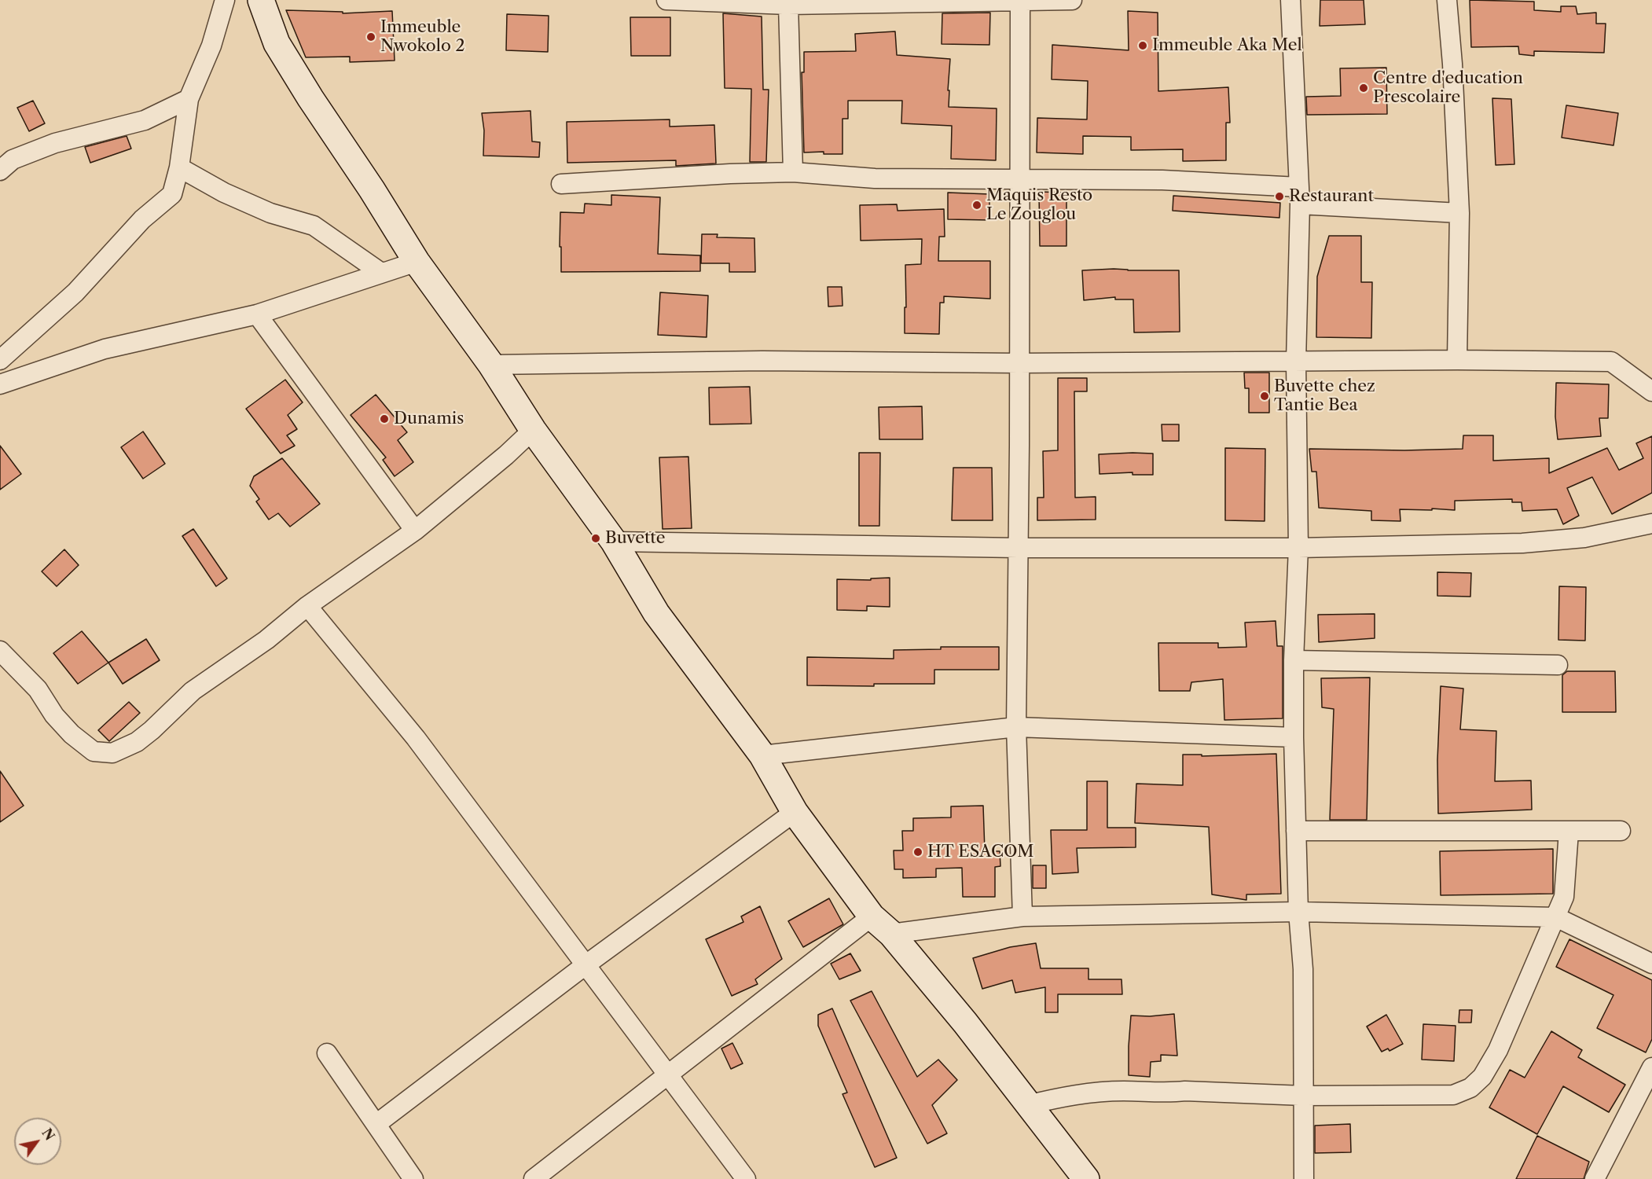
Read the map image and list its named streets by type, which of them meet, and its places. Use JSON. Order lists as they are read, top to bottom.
{
  "places": [
    "Immeuble Nwokolo 2",
    "Immeuble Aka Mel",
    "Centre d'education Prescolaire",
    "Restaurant",
    "Maquis Resto Le Zouglou",
    "Buvette chez Tantie Bea",
    "Dunamis",
    "Buvette",
    "HT ESACOM"
  ],
  "north": "top right"
}
